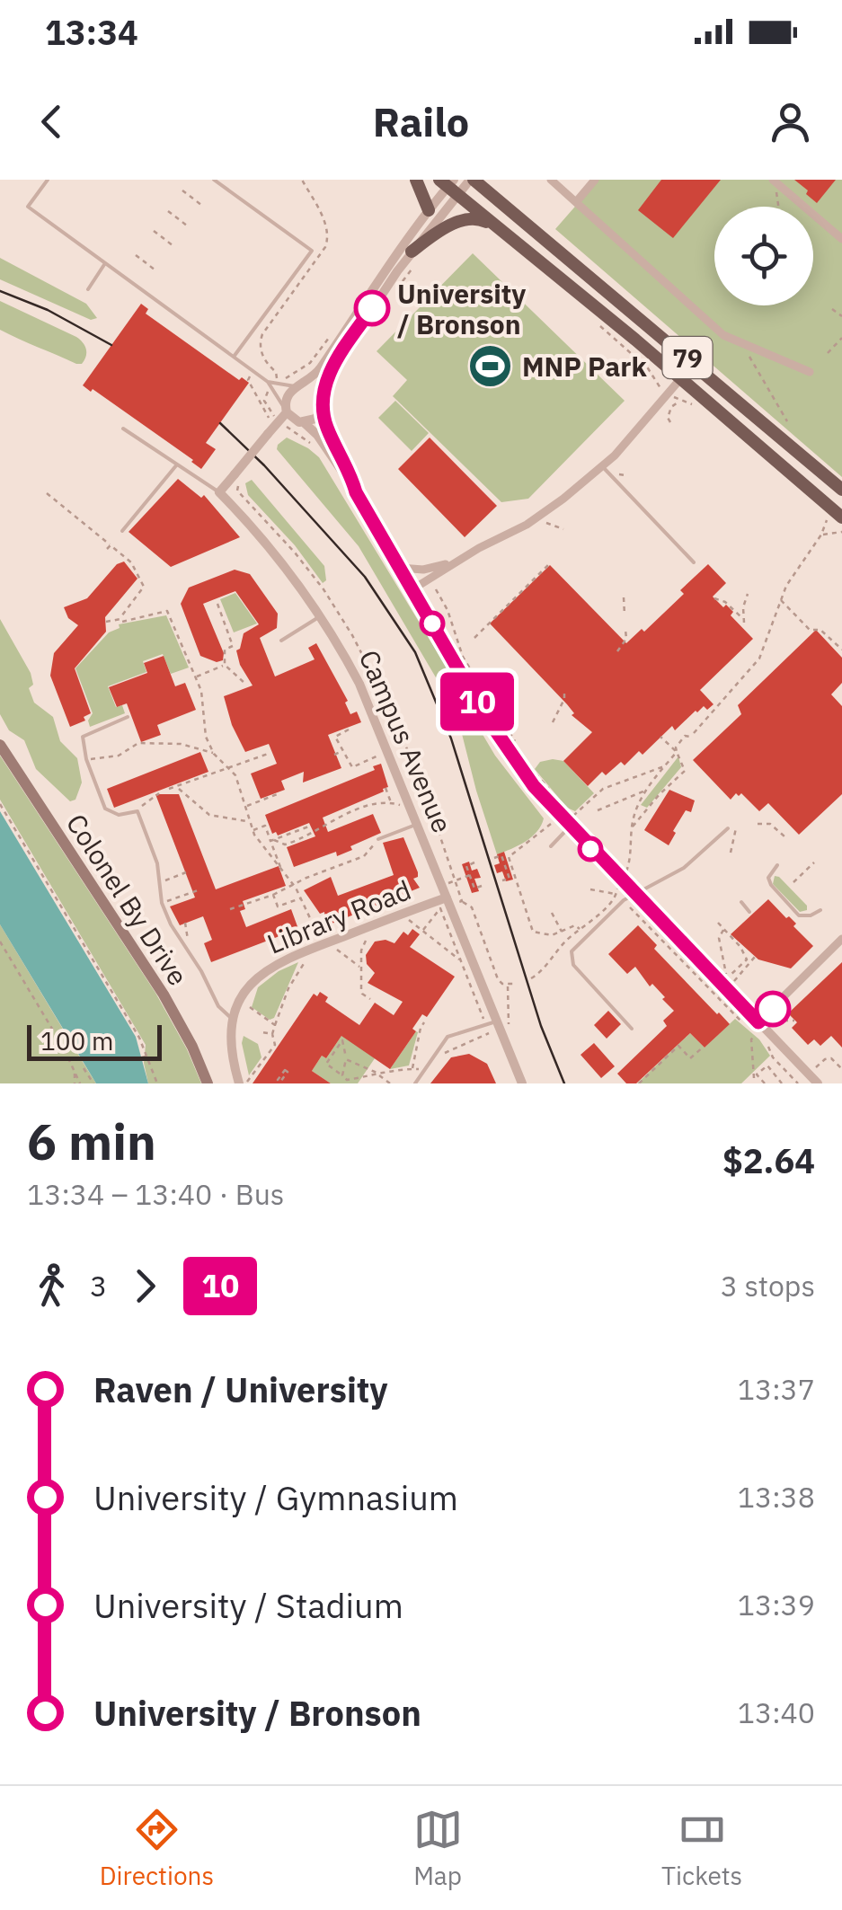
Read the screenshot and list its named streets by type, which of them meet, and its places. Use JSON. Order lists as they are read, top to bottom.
{
  "streets": {
    "main road": ["79", "Colonel By Drive"],
    "street": ["Campus Avenue", "Library Road"]
  },
  "crossings": [
    ["Campus Avenue", "Library Road"]
  ],
  "places": {
    "other": ["University / Bronson"],
    "sports": ["MNP Park"]
  },
  "lines": ["bus line 10"],
  "scale_bar": "100 m",
  "page": {
    "status": "13:34",
    "header": "Railo",
    "on_map": "10",
    "scale": "100 m",
    "heading": ["6 min", "13:34 – 13:40 · Bus", "$2.64"],
    "legs": ["3", "10", "3 stops"],
    "list": [
      {
        "name": "Raven / University",
        "value": "13:37"
      },
      {
        "name": "University / Gymnasium",
        "value": "13:38"
      },
      {
        "name": "University / Stadium",
        "value": "13:39"
      },
      {
        "name": "University / Bronson",
        "value": "13:40"
      }
    ],
    "tabs": ["Directions", "Map", "Tickets"]
  }
}
